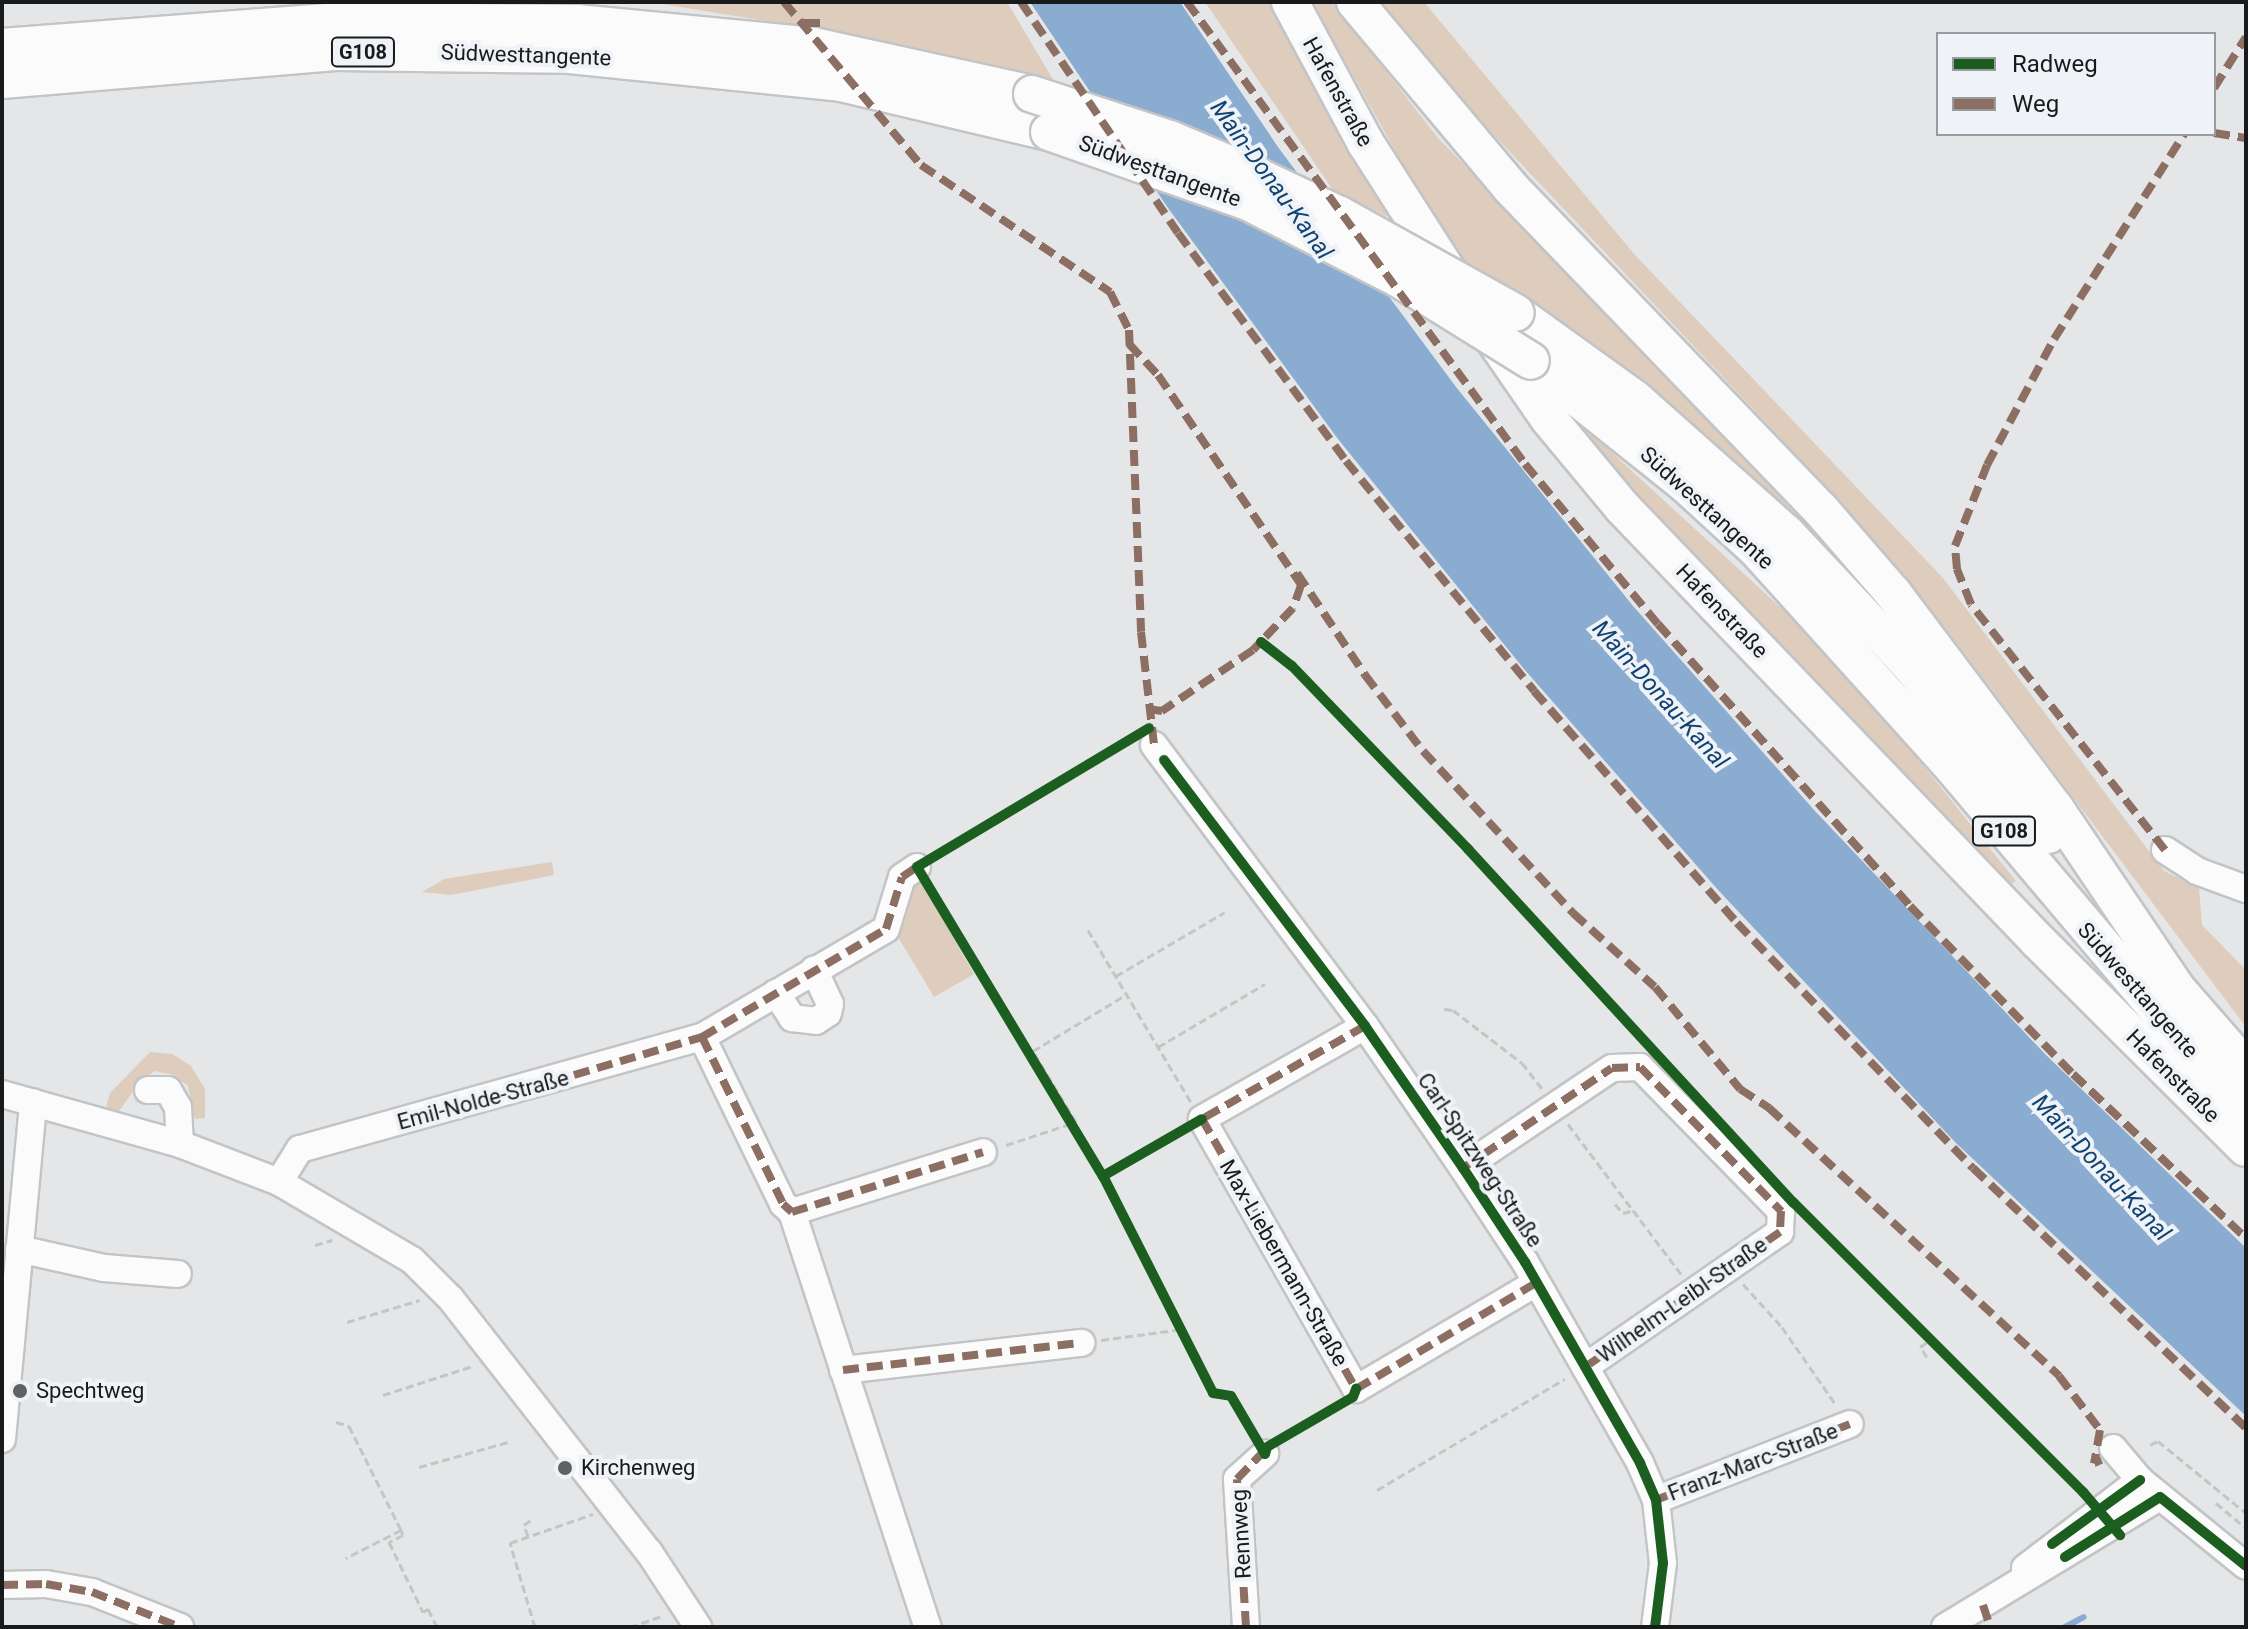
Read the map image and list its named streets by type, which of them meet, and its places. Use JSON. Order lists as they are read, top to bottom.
{
  "streets": {
    "highway": ["G108", "Südwesttangente", "Hafenstraße"],
    "street": [
      "Emil-Nolde-Straße",
      "Carl-Spitzweg-Straße",
      "Max-Liebermann-Straße",
      "Wilhelm-Leibl-Straße",
      "Franz-Marc-Straße",
      "Rennweg"
    ]
  },
  "crossings": [
    ["Carl-Spitzweg-Straße", "Max-Liebermann-Straße"],
    ["Carl-Spitzweg-Straße", "Wilhelm-Leibl-Straße"],
    ["Carl-Spitzweg-Straße", "Franz-Marc-Straße"]
  ],
  "water": ["Main-Donau-Kanal"],
  "places": ["Spechtweg", "Kirchenweg"],
  "legend": ["Radweg", "Weg"]
}
